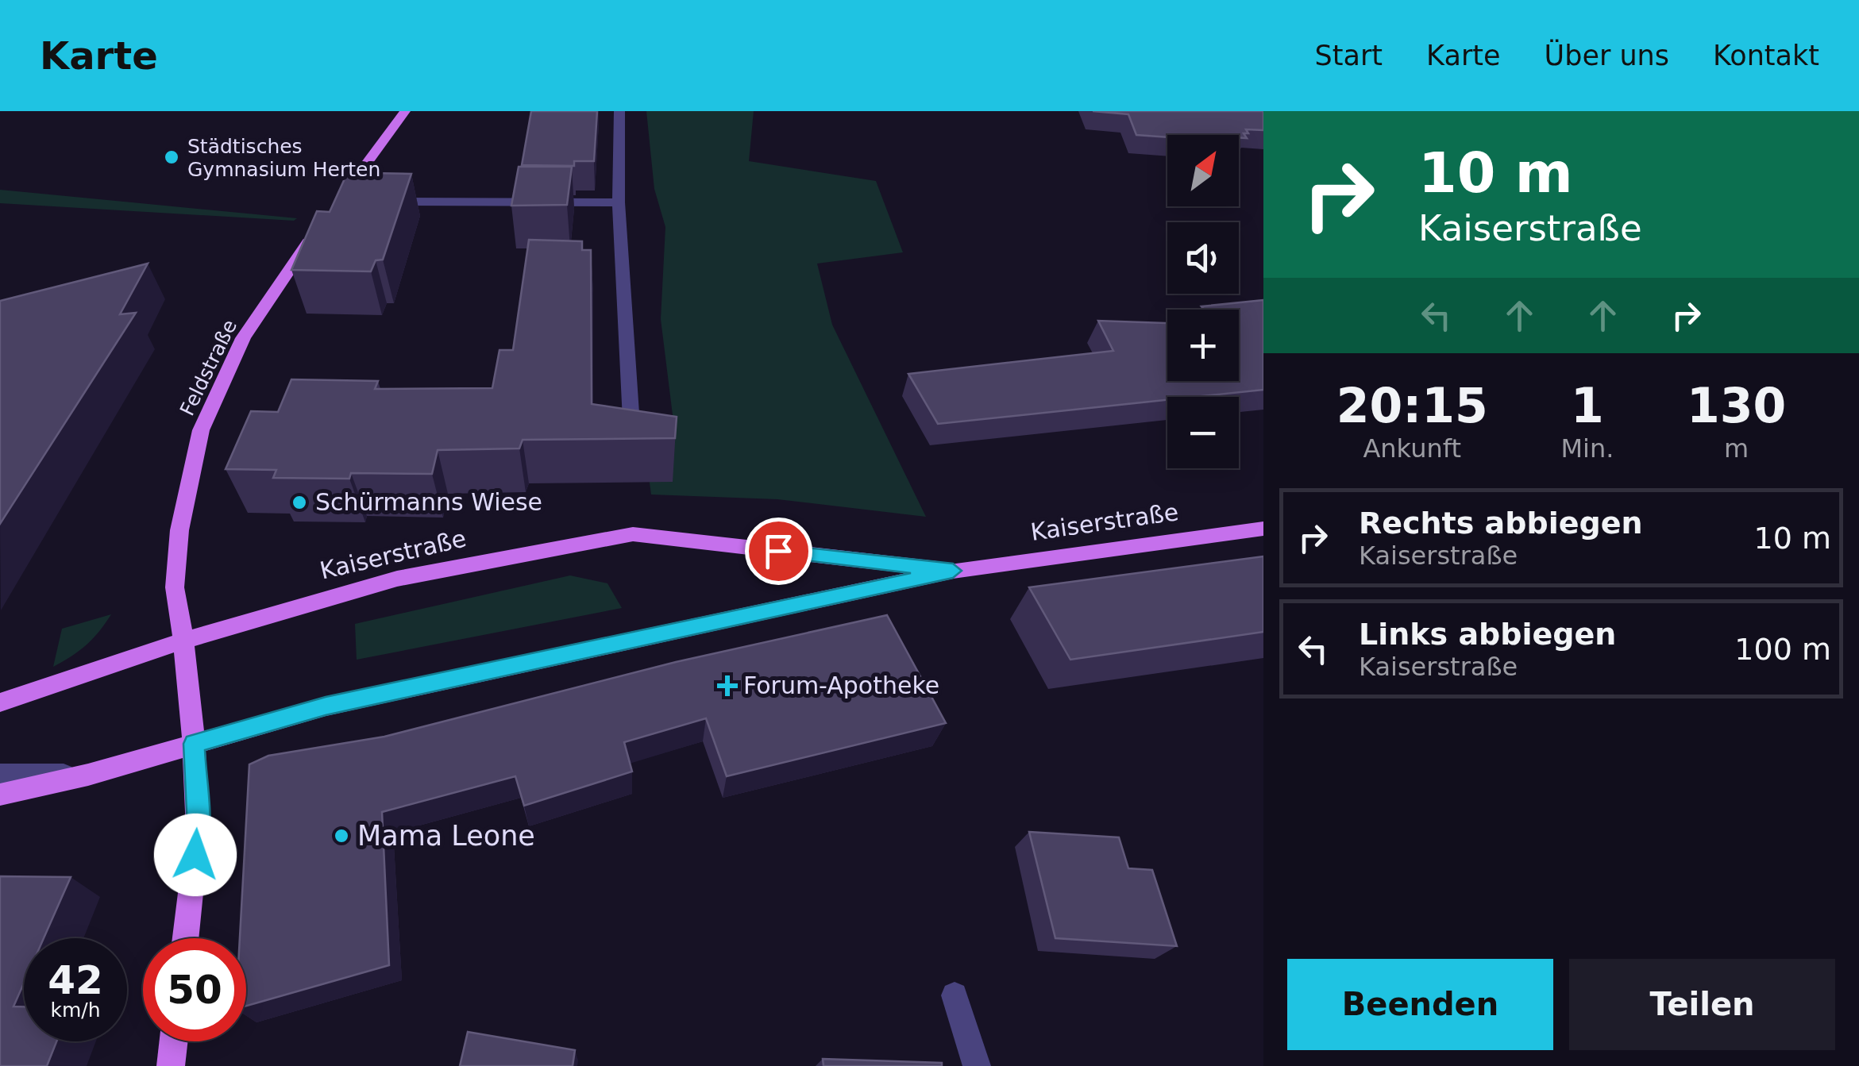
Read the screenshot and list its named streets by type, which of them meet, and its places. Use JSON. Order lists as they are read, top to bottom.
{
  "streets": {
    "main road": ["Feldstraße", "Kaiserstraße"]
  },
  "crossings": [
    ["Feldstraße", "Kaiserstraße"]
  ],
  "places": {
    "other": ["Städtisches Gymnasium Herten", "Schürmanns Wiese", "Mama Leone"],
    "health": ["Forum-Apotheke"]
  },
  "north": "top right",
  "page": {
    "header": "Karte",
    "nav": [
      "Start",
      "Karte",
      "Über uns",
      "Kontakt"
    ],
    "turn": ["10 m", "Kaiserstraße"],
    "map_buttons": ["+", "−"],
    "eta": [
      "20:15",
      "Ankunft",
      "1",
      "Min.",
      "130",
      "m"
    ],
    "list": [
      {
        "name": "Rechts abbiegen",
        "note": "Kaiserstraße",
        "value": "10 m"
      },
      {
        "name": "Links abbiegen",
        "note": "Kaiserstraße",
        "value": "100 m"
      }
    ],
    "speed": "42 km/h",
    "limit": "50",
    "buttons": ["Beenden", "Teilen"]
  }
}
